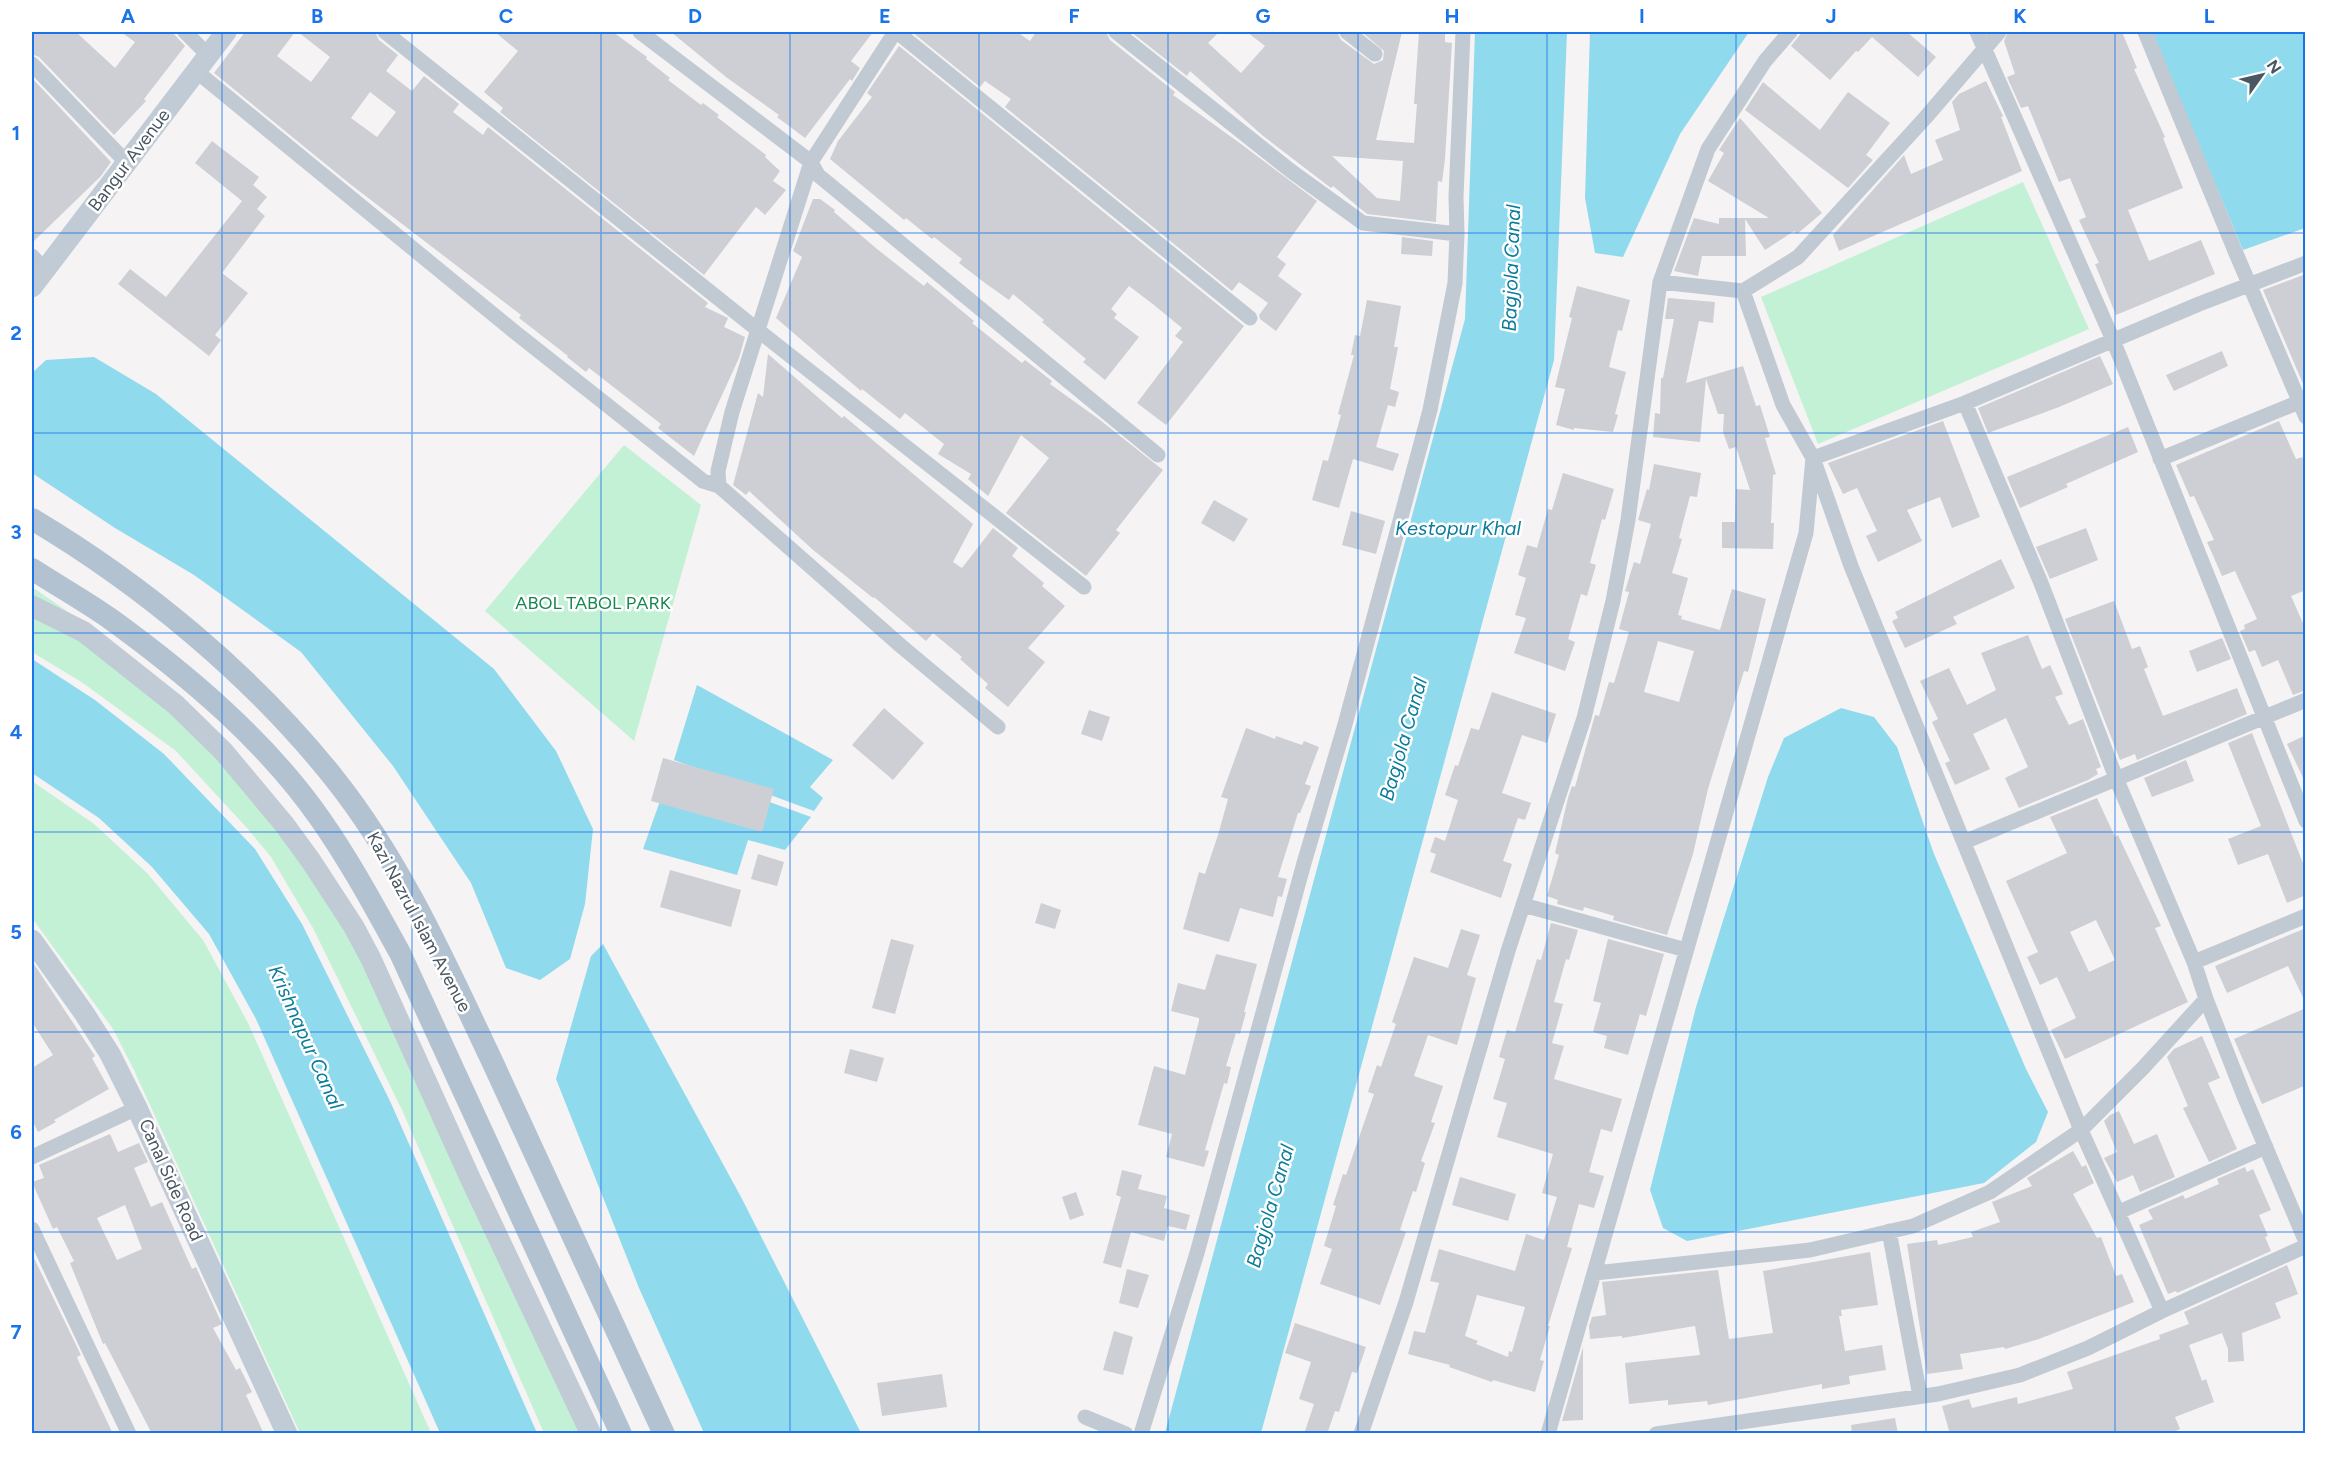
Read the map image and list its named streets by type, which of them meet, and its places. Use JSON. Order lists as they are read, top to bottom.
{
  "streets": {
    "main road": ["Kazi Nazrul Islam Avenue"],
    "street": ["Bangur Avenue", "Canal Side Road"]
  },
  "water": ["Bagjola Canal", "Kestopur Khal", "Krishnapur Canal"],
  "parks": ["ABOL TABOL PARK"],
  "north": "top right",
  "grid": {
    "columns": [
      "A",
      "B",
      "C",
      "D",
      "E",
      "F",
      "G",
      "H",
      "I",
      "J",
      "K",
      "L"
    ],
    "rows": [
      "1",
      "2",
      "3",
      "4",
      "5",
      "6",
      "7"
    ]
  }
}
